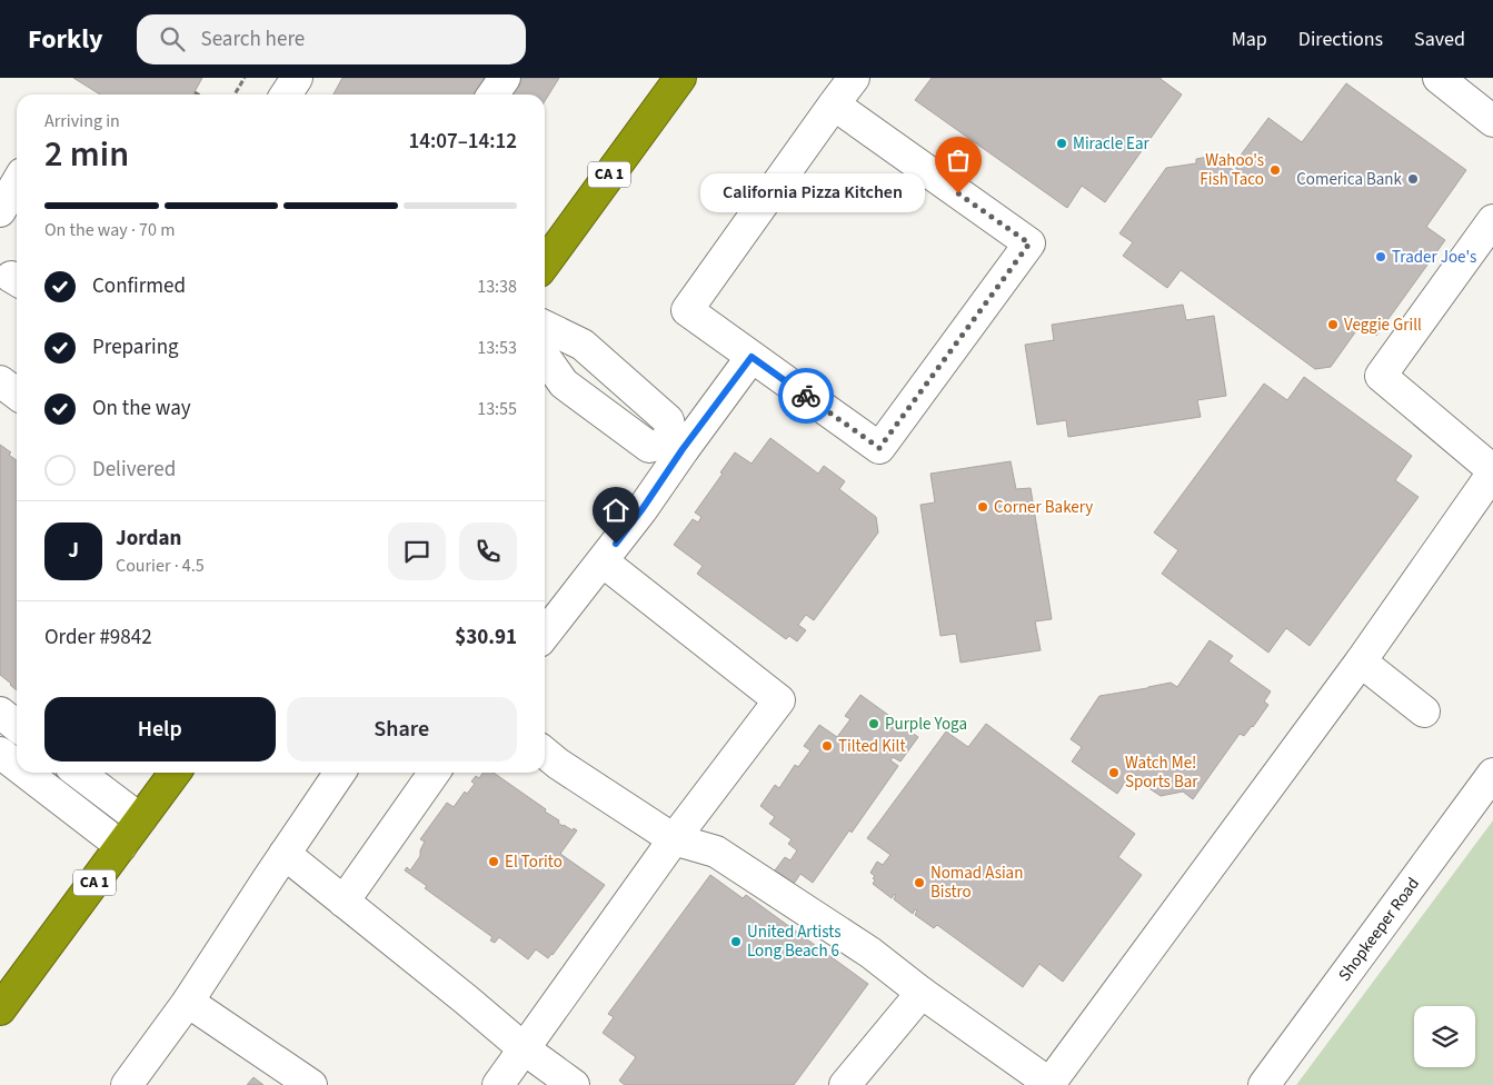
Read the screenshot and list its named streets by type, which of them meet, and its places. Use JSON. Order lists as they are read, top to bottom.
{
  "streets": {
    "highway": ["CA 1"],
    "street": ["Shopkeeper Road"]
  },
  "places": [
    "Miracle Ear",
    "Wahoo's Fish Taco",
    "Comerica Bank",
    "California Pizza Kitchen",
    "Trader Joe's",
    "Veggie Grill",
    "Corner Bakery",
    "Purple Yoga",
    "Tilted Kilt",
    "Watch Me! Sports Bar",
    "El Torito",
    "Nomad Asian Bistro",
    "United Artists Long Beach 6"
  ],
  "page": {
    "header": "Forkly",
    "search": "Search here",
    "nav": ["Map", "Directions", "Saved"],
    "heading": ["2 min", "Arriving in", "14:07–14:12"],
    "panel": [
      "Jordan",
      "Courier · 4.5",
      "Order #9842",
      "$30.91"
    ],
    "bubble": "California Pizza Kitchen",
    "bar": "On the way · 70 m",
    "list": [
      ["Confirmed", "13:38"],
      ["Preparing", "13:53"],
      ["On the way", "13:55"],
      "Delivered"
    ],
    "round": "J",
    "buttons": ["Help", "Share"]
  }
}
